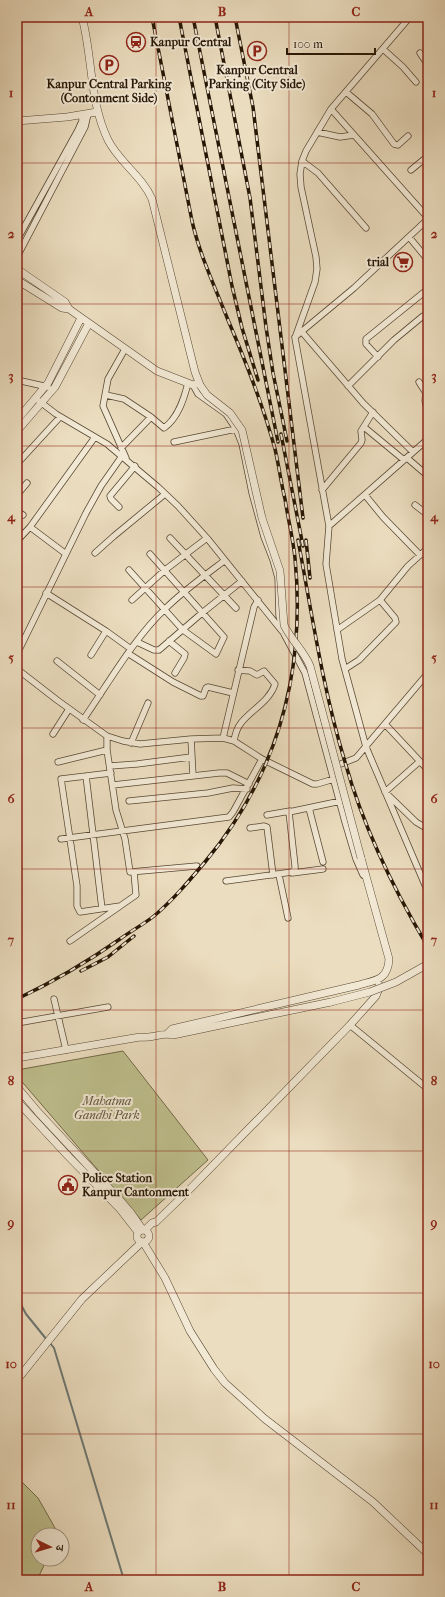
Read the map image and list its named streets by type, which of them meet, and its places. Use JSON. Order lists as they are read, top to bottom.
{
  "parks": ["Mahatma Gandhi Park"],
  "places": {
    "station": ["Kanpur Central"],
    "parking": ["Kanpur Central Parking (City Side)", "Kanpur Central Parking (Contonment Side)"],
    "supermarket": ["trial"],
    "public building": ["Police Station Kanpur Cantonment"]
  },
  "scale_bar": "100 m",
  "north": "right",
  "grid": {
    "columns": ["A", "B", "C"],
    "rows": [
      "1",
      "2",
      "3",
      "4",
      "5",
      "6",
      "7",
      "8",
      "9",
      "10",
      "11"
    ]
  }
}
